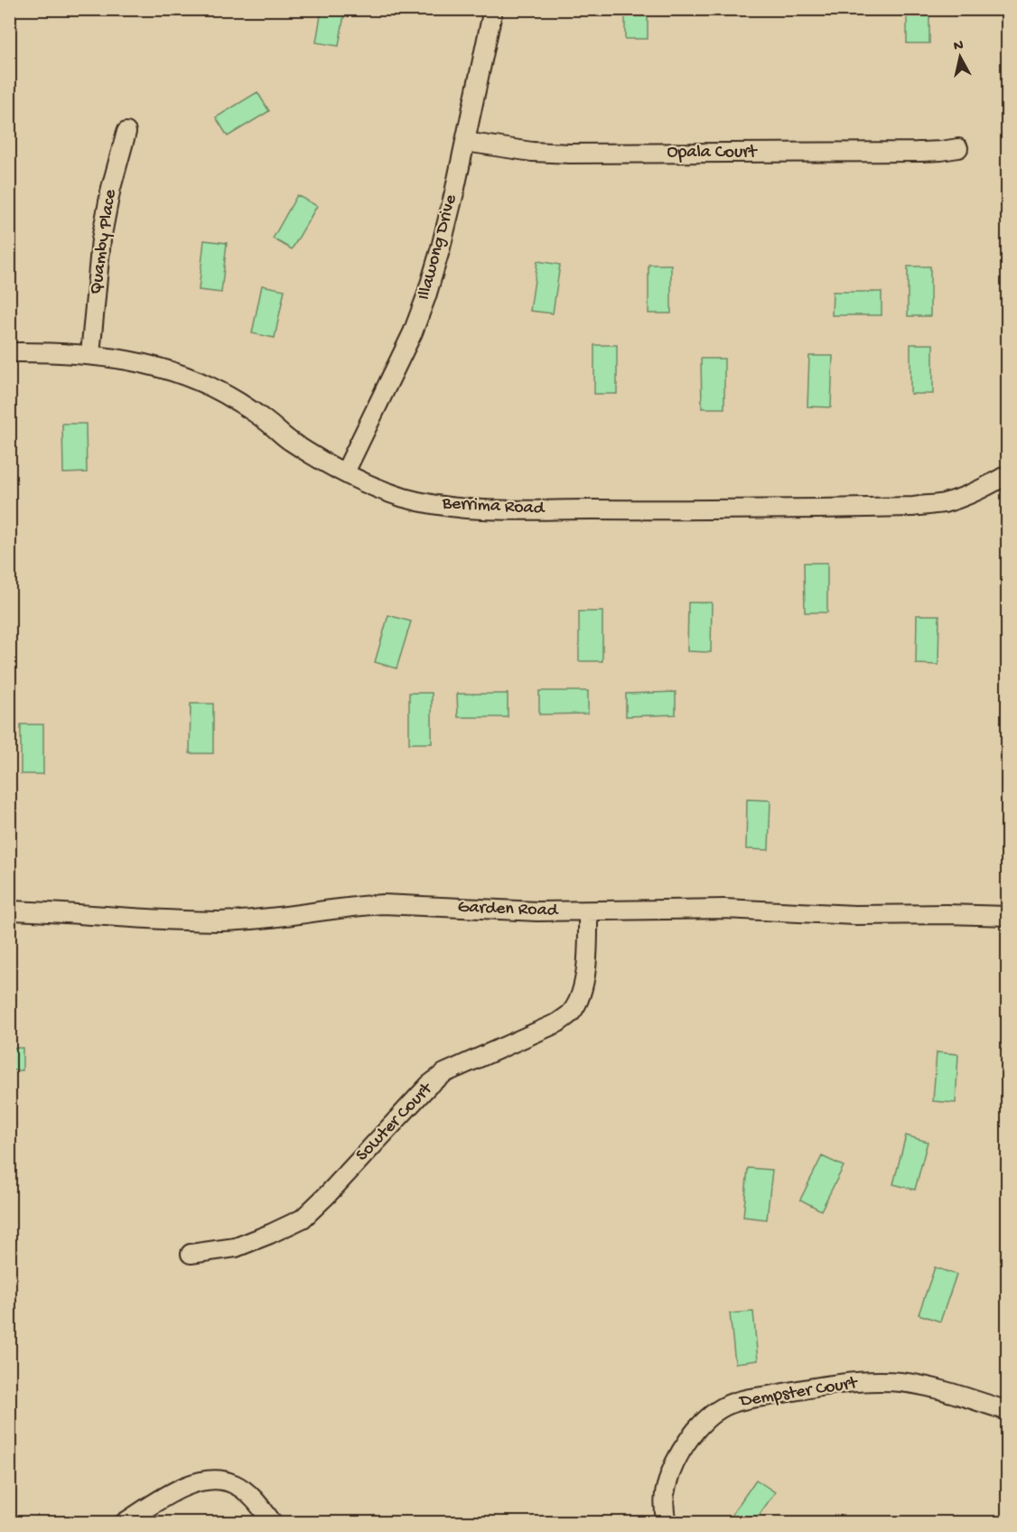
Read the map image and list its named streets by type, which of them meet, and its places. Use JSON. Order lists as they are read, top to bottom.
{
  "streets": {
    "street": [
      "Opala Court",
      "Quamby Place",
      "Illawong Drive",
      "Berrima Road",
      "Garden Road",
      "Sowter Court",
      "Dempster Court"
    ]
  },
  "crossings": [
    ["Opala Court", "Illawong Drive"],
    ["Quamby Place", "Berrima Road"],
    ["Illawong Drive", "Berrima Road"],
    ["Garden Road", "Sowter Court"]
  ],
  "north": "top"
}
